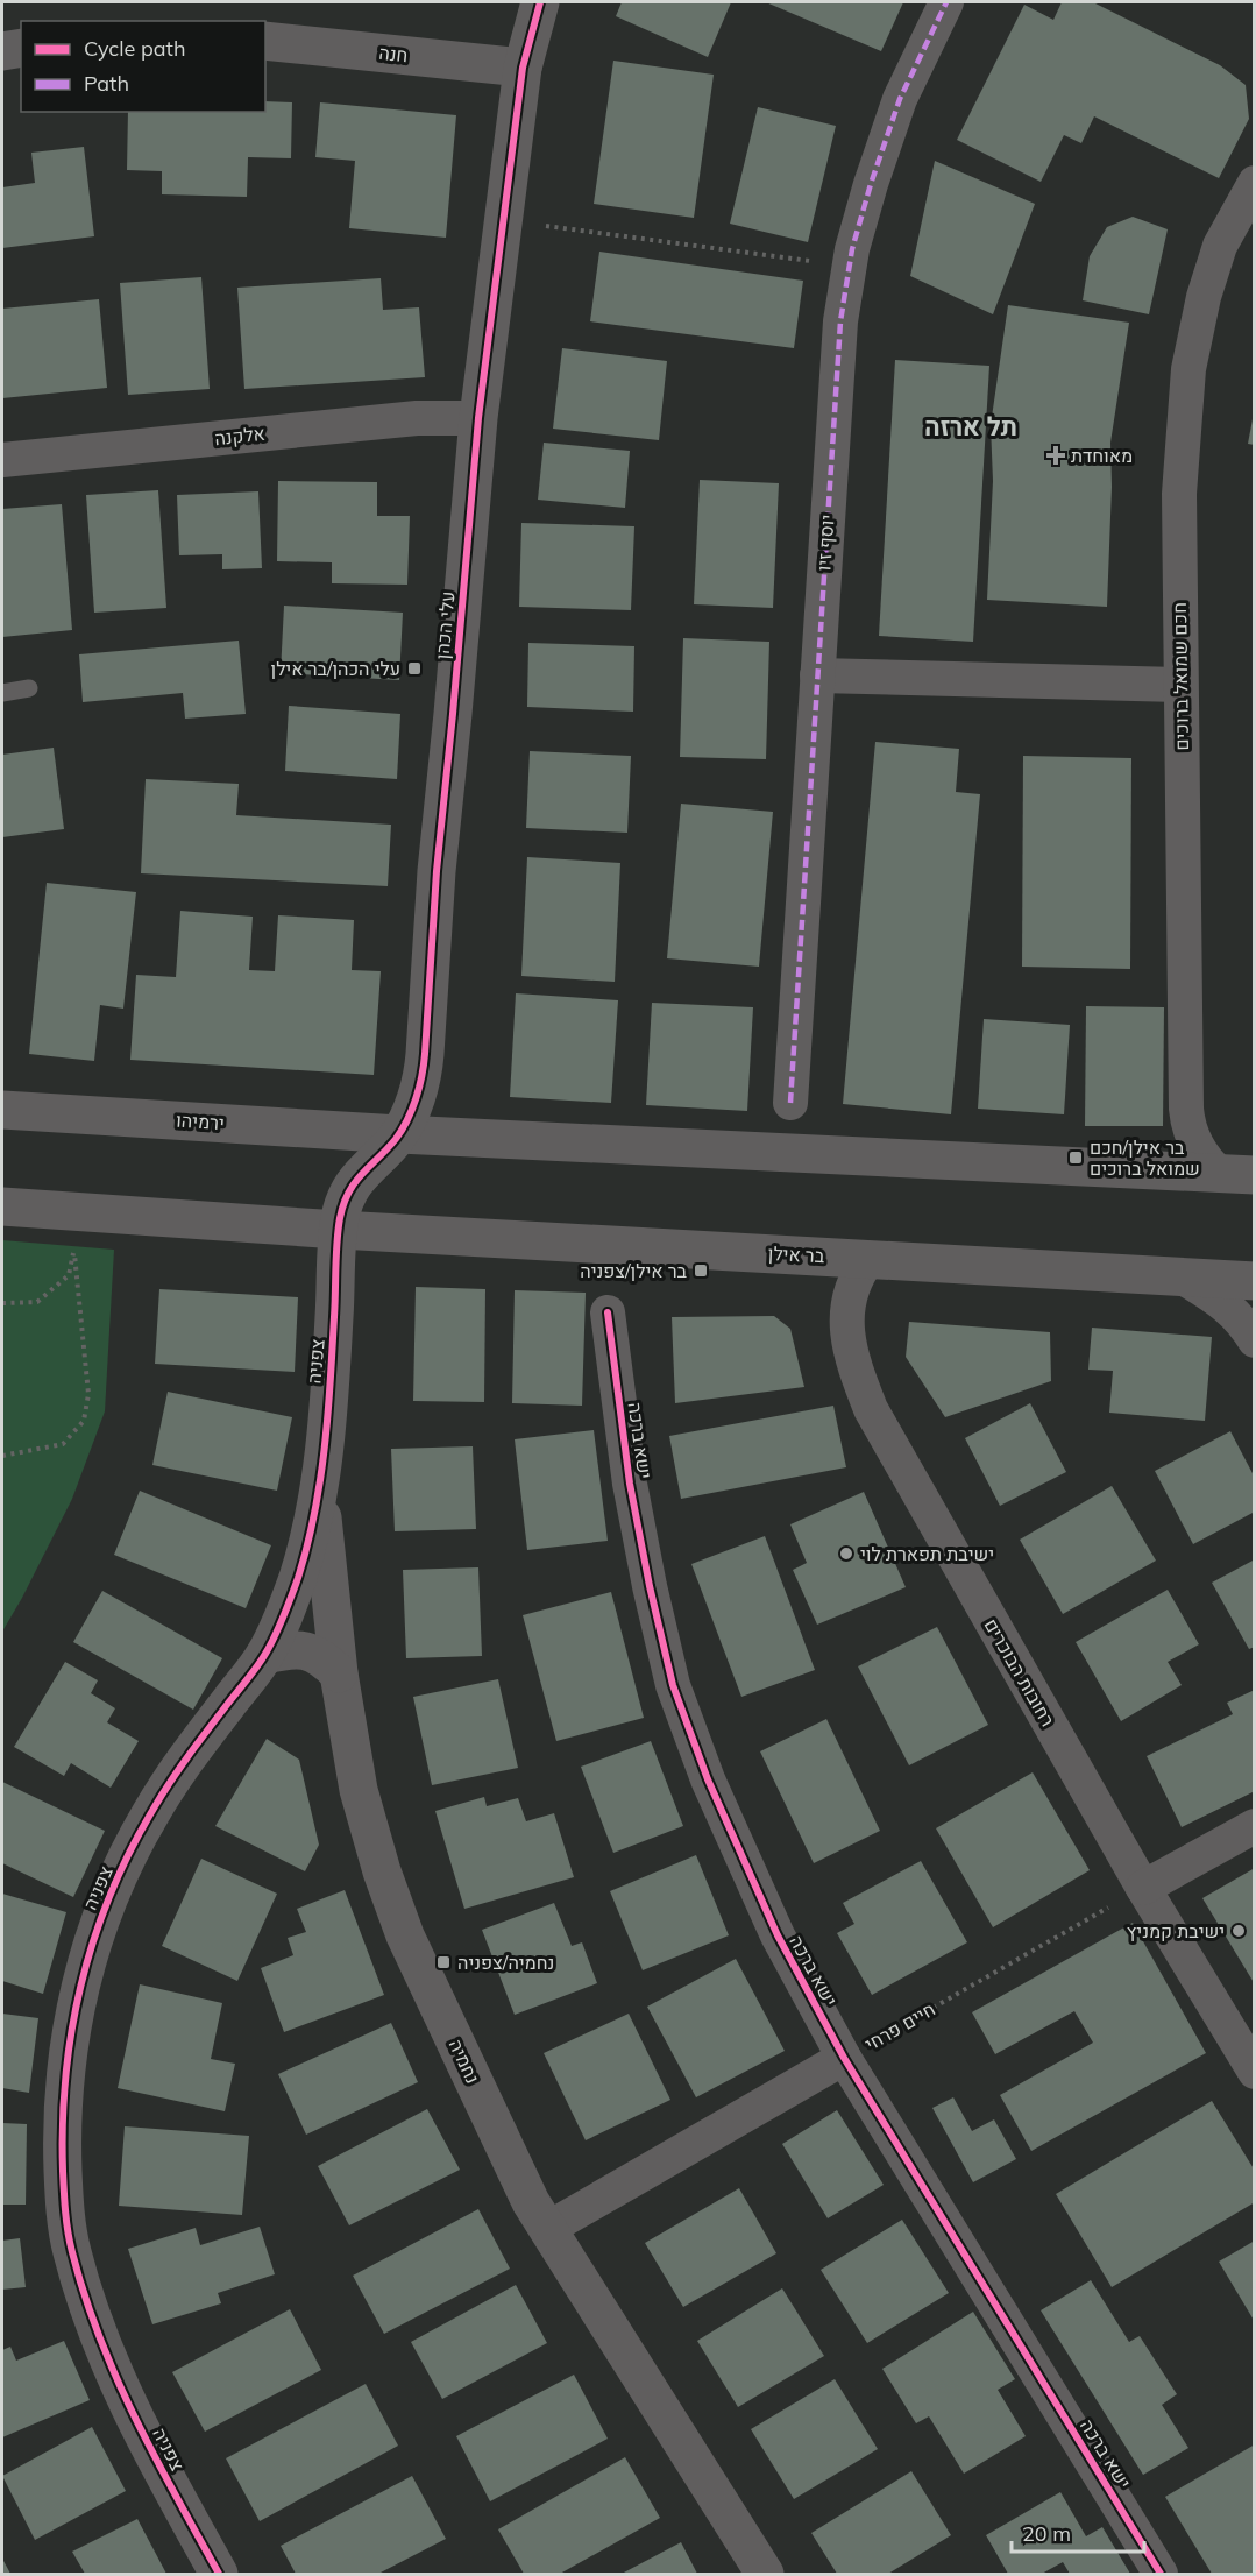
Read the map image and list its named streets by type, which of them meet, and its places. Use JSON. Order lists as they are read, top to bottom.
{
  "streets": {
    "street": [
      "חנה",
      "אלקנה",
      "יוסף זיו",
      "עלי הכהן",
      "חכם שמואל ברוכים",
      "ירמיהו",
      "בר אילן",
      "צפניה",
      "ישא ברכה",
      "רחובות הבוכרים",
      "חיים פרחי",
      "נחמיה"
    ]
  },
  "crossings": [
    ["חנה", "עלי הכהן"],
    ["אלקנה", "עלי הכהן"],
    ["עלי הכהן", "ירמיהו"],
    ["עלי הכהן", "בר אילן"],
    ["עלי הכהן", "צפניה"],
    ["בר אילן", "צפניה"],
    ["בר אילן", "רחובות הבוכרים"],
    ["צפניה", "נחמיה"],
    ["ישא ברכה", "חיים פרחי"],
    ["רחובות הבוכרים", "חיים פרחי"],
    ["חיים פרחי", "נחמיה"]
  ],
  "districts": ["תל ארזה"],
  "places": {
    "health": ["מאוחדת"],
    "transit": [
      "עלי הכהן/בר אילן",
      "בר אילן/חכם שמואל ברוכים",
      "בר אילן/צפניה",
      "נחמיה/צפניה"
    ],
    "other": ["ישיבת תפארת לוי", "ישיבת קמניץ"]
  },
  "legend": ["Cycle path", "Path"],
  "scale_bar": "20 m"
}
